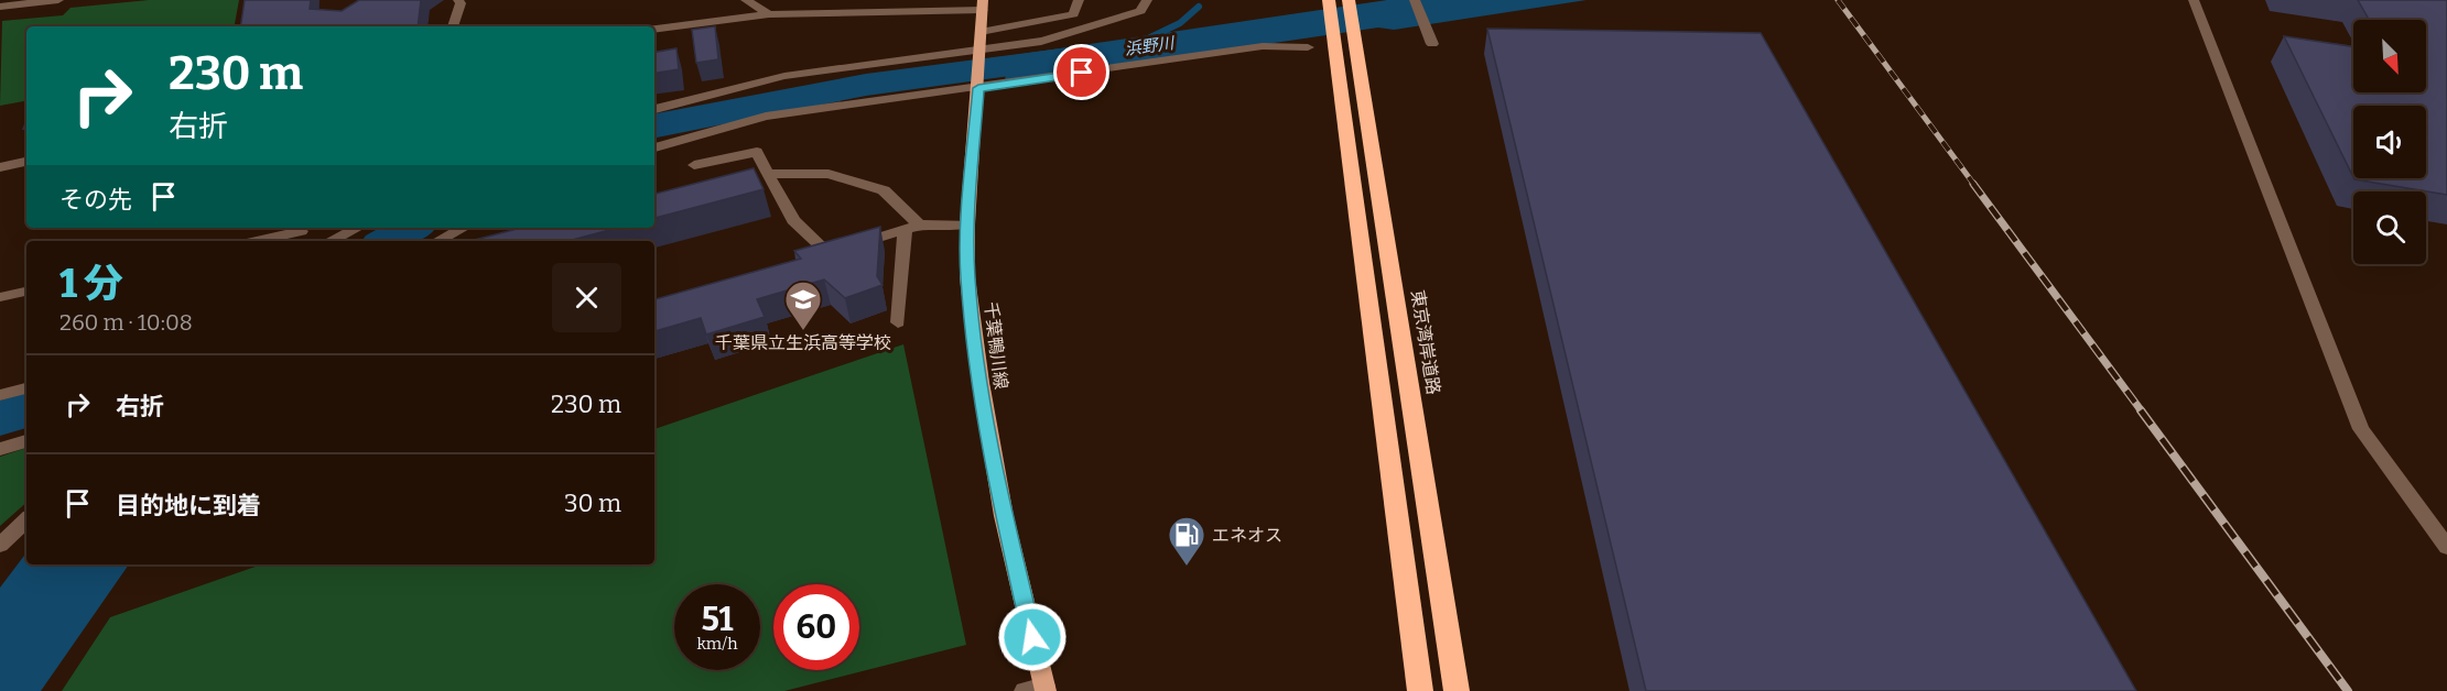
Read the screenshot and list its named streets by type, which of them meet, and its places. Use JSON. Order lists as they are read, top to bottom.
{
  "streets": {
    "highway": ["東京湾岸道路"],
    "main road": ["千葉鴨川線"]
  },
  "water": ["浜野川"],
  "places": {
    "school or university": ["千葉県立生浜高等学校"],
    "fuel station": ["エネオス"]
  },
  "north": "bottom right",
  "page": {
    "turn": ["230 m", "右折"],
    "then": "その先",
    "heading": ["1 分", "260 m · 10:08"],
    "list": [
      {
        "name": "右折",
        "value": "230 m"
      },
      {
        "name": "目的地に到着",
        "value": "30 m"
      }
    ],
    "speed": "51 km/h",
    "limit": "60"
  }
}
